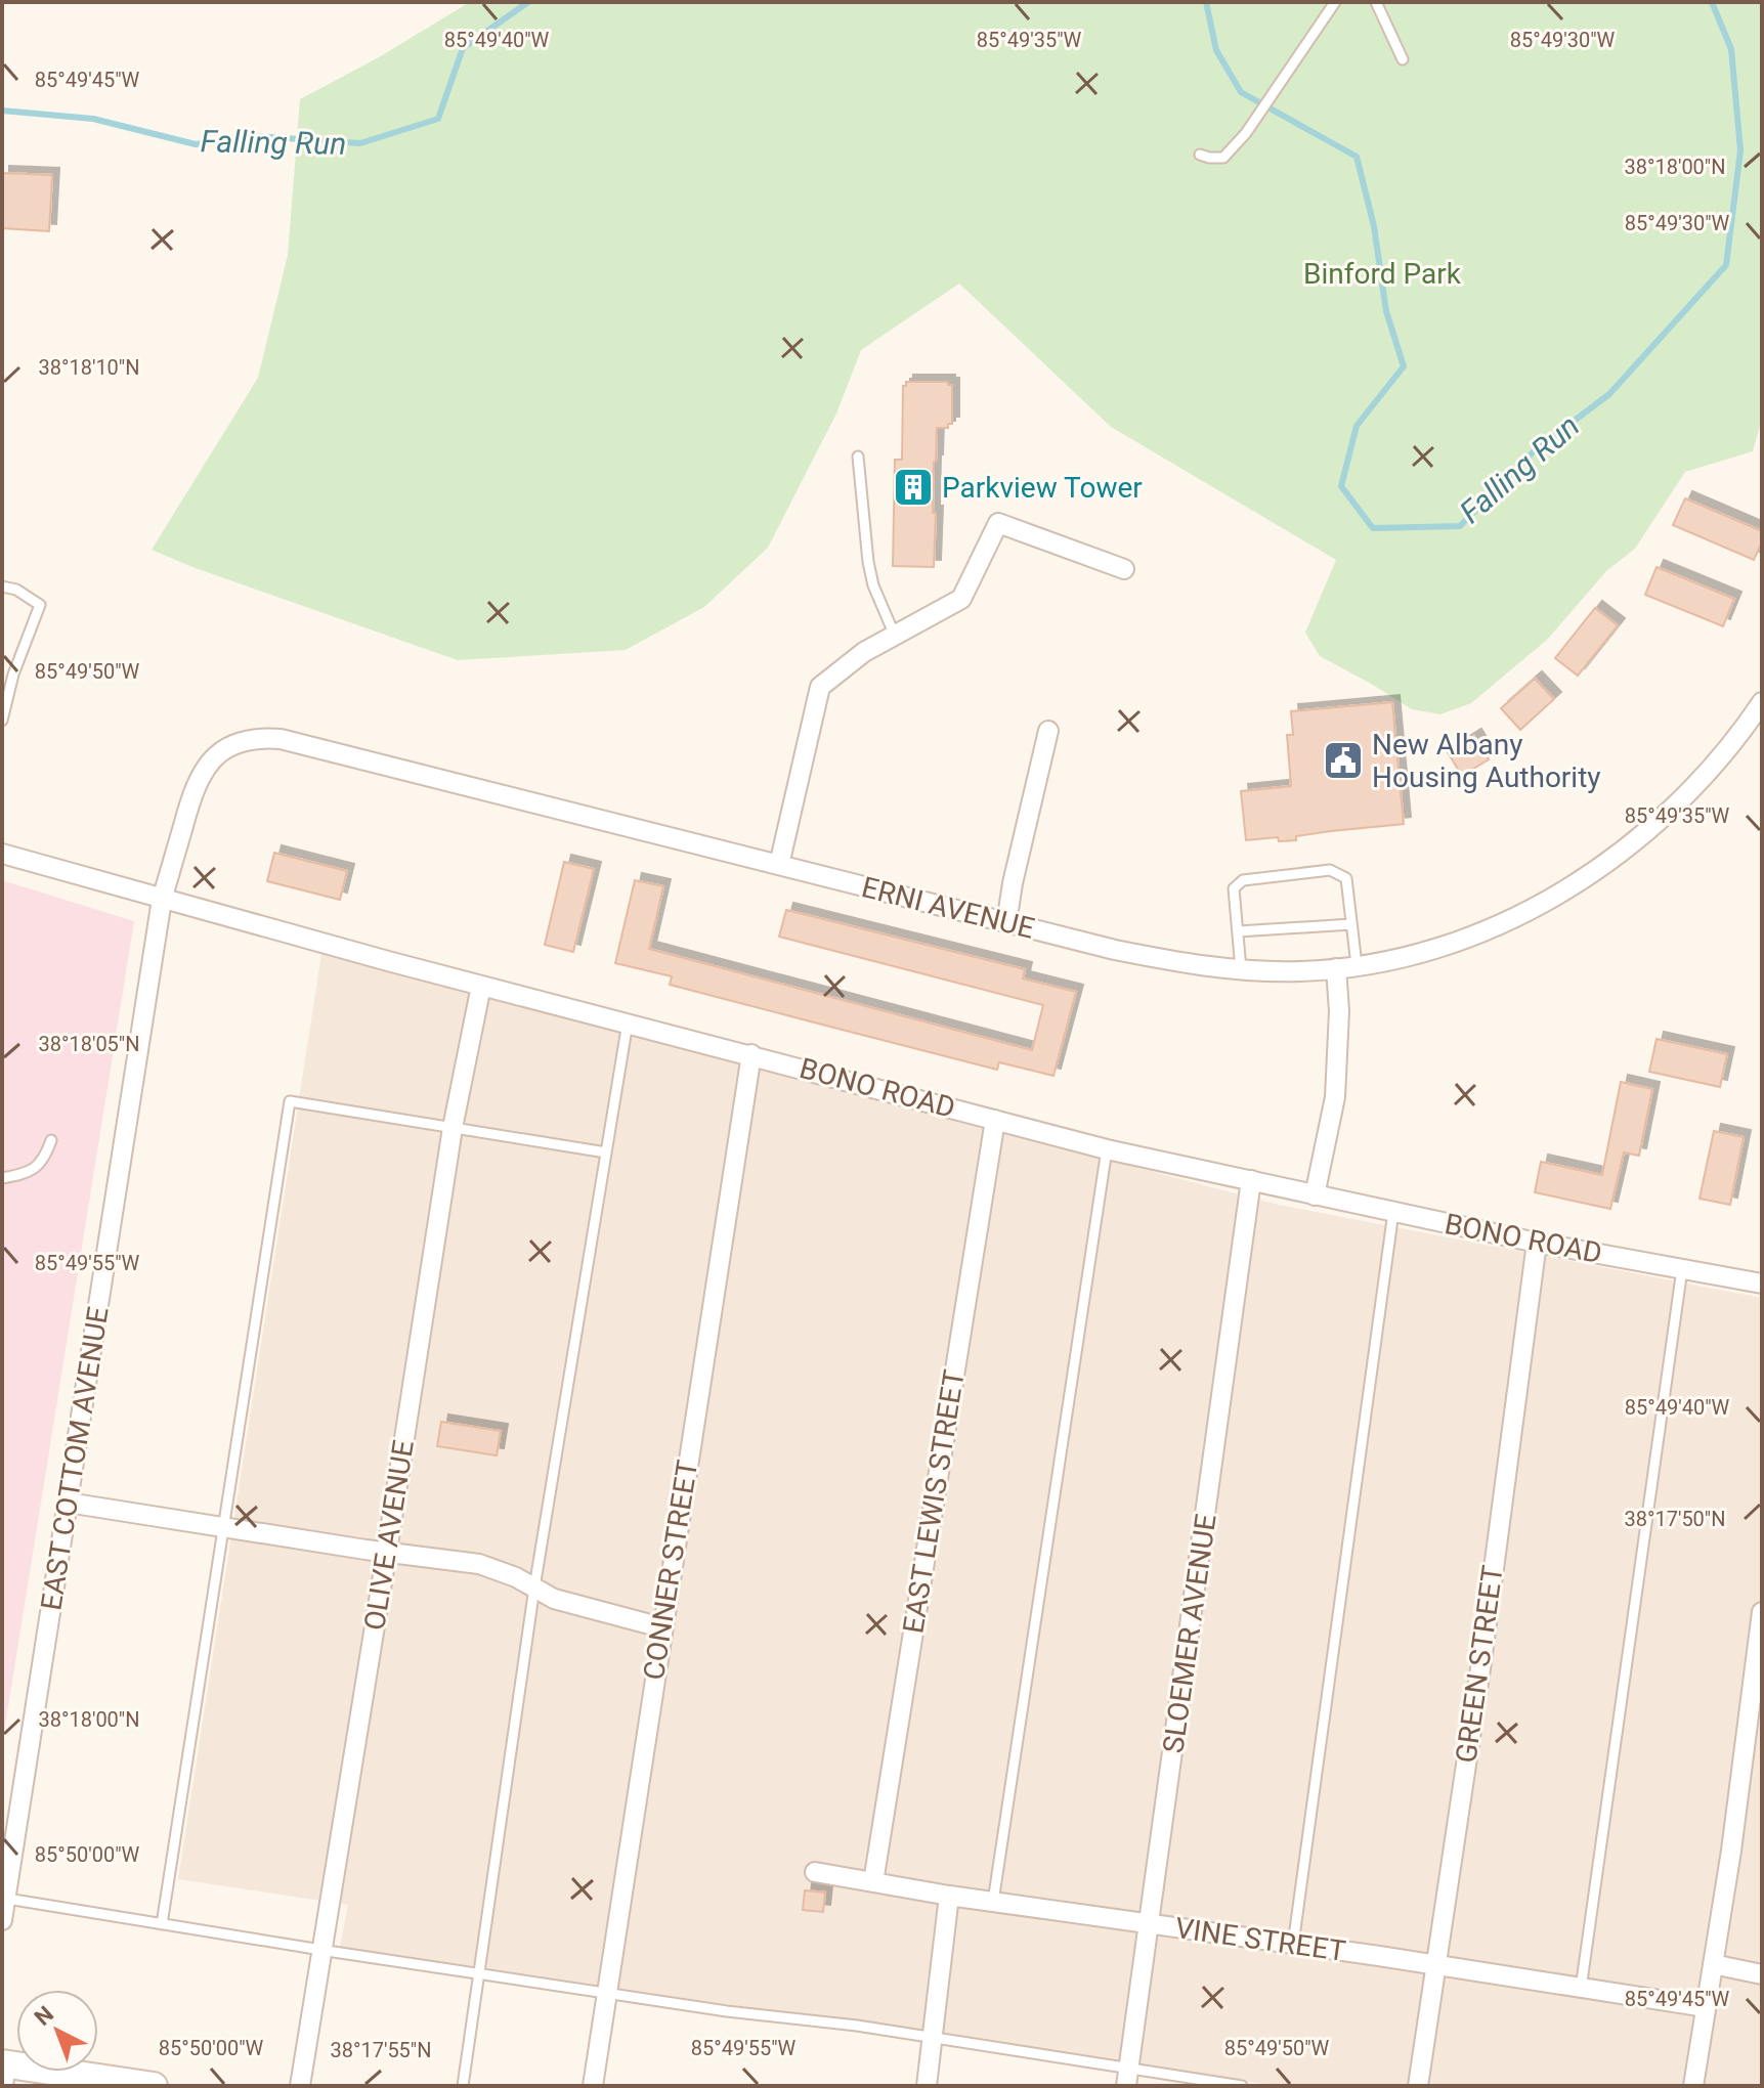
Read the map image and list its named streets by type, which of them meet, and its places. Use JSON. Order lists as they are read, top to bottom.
{
  "streets": {
    "street": [
      "ERNI AVENUE",
      "BONO ROAD",
      "EAST COTTOM AVENUE",
      "EAST LEWIS STREET",
      "OLIVE AVENUE",
      "CONNER STREET",
      "SLOEMER AVENUE",
      "GREEN STREET",
      "VINE STREET"
    ]
  },
  "crossings": [
    ["ERNI AVENUE", "BONO ROAD"],
    ["ERNI AVENUE", "EAST COTTOM AVENUE"],
    ["BONO ROAD", "EAST COTTOM AVENUE"],
    ["BONO ROAD", "EAST LEWIS STREET"],
    ["BONO ROAD", "OLIVE AVENUE"],
    ["BONO ROAD", "CONNER STREET"],
    ["BONO ROAD", "SLOEMER AVENUE"],
    ["BONO ROAD", "GREEN STREET"],
    ["EAST LEWIS STREET", "VINE STREET"],
    ["SLOEMER AVENUE", "VINE STREET"],
    ["GREEN STREET", "VINE STREET"]
  ],
  "water": ["Falling Run"],
  "parks": ["Binford Park"],
  "places": {
    "building": ["Parkview Tower"],
    "public building": ["New Albany Housing Authority"]
  },
  "north": "top left",
  "coordinates": [
    "85°49'40\"W",
    "85°49'35\"W",
    "85°49'30\"W",
    "85°49'45\"W",
    "38°18'00\"N",
    "38°18'10\"N",
    "85°49'50\"W",
    "38°18'05\"N",
    "85°49'55\"W",
    "38°17'50\"N",
    "85°50'00\"W",
    "38°17'55\"N"
  ]
}
